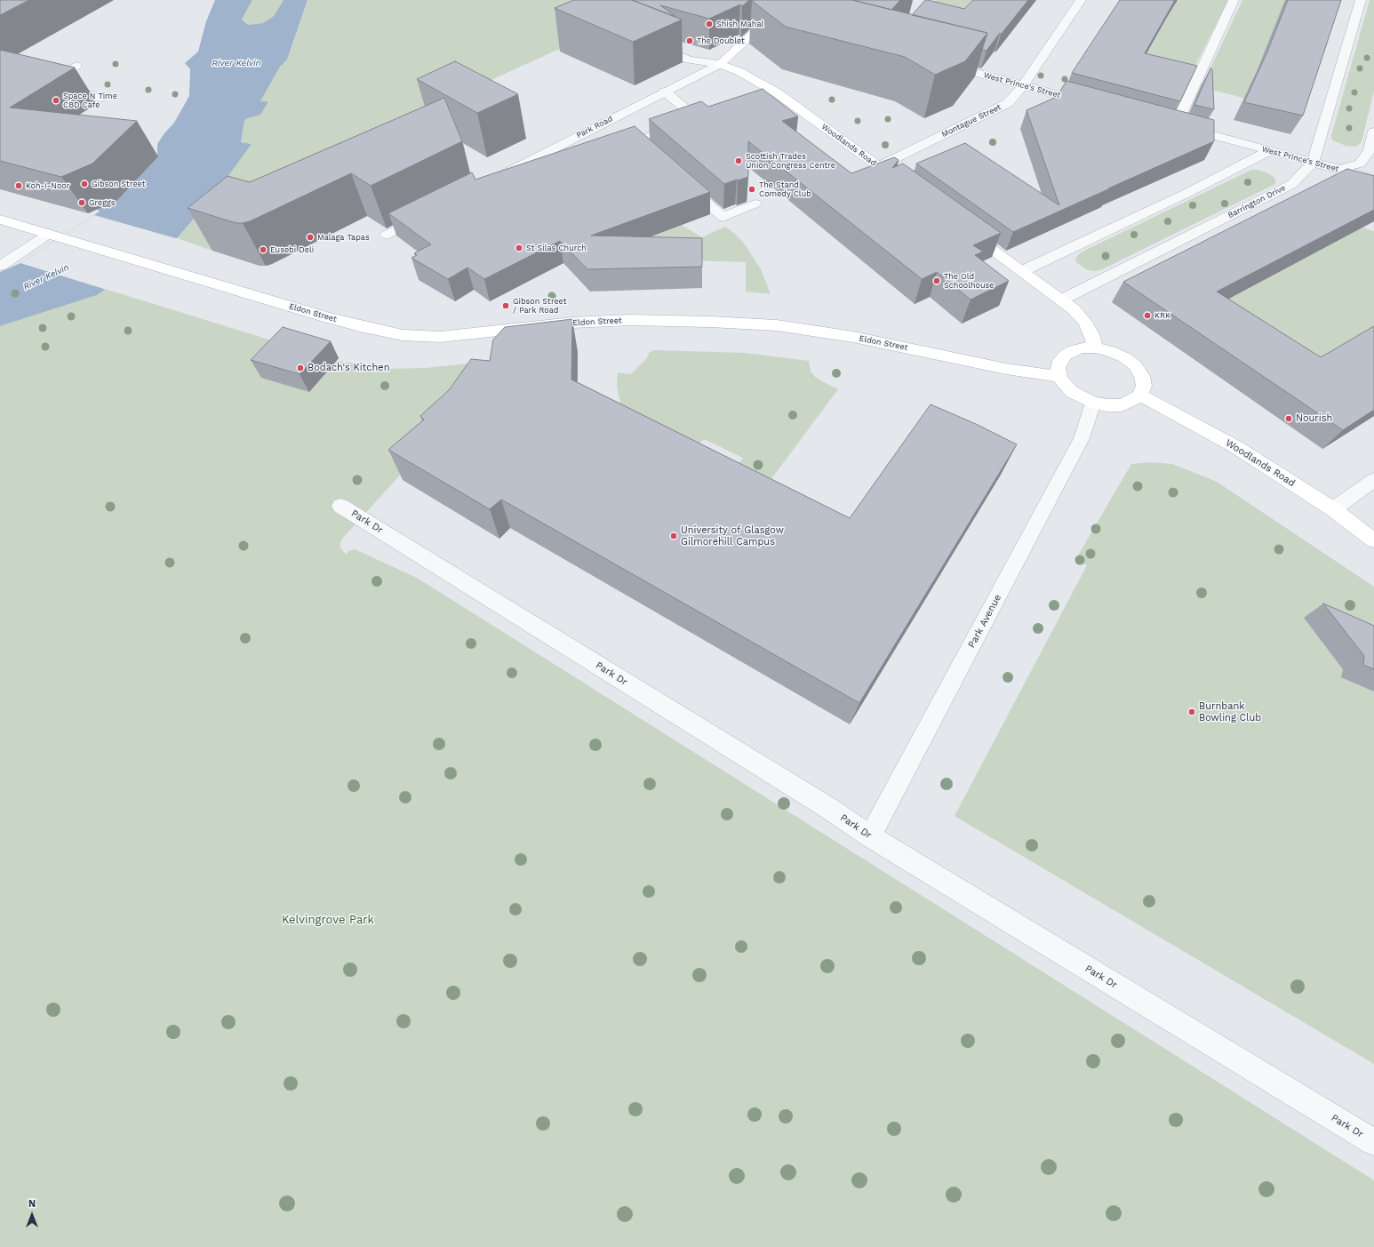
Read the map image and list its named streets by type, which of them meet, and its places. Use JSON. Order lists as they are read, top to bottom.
{
  "streets": {
    "street": [
      "West Prince's Street",
      "Montague Street",
      "Park Road",
      "Woodlands Road",
      "Barrington Drive",
      "Eldon Street",
      "Park Dr",
      "Park Avenue"
    ]
  },
  "crossings": [
    ["West Prince's Street", "Montague Street"],
    ["West Prince's Street", "Barrington Drive"],
    ["Montague Street", "Woodlands Road"],
    ["Park Road", "Woodlands Road"],
    ["Woodlands Road", "Eldon Street"],
    ["Woodlands Road", "Park Avenue"],
    ["Eldon Street", "Park Avenue"],
    ["Park Dr", "Park Avenue"]
  ],
  "water": ["River Kelvin"],
  "parks": ["Kelvingrove Park"],
  "places": [
    "Shish Mahal",
    "The Doublet",
    "Space N Time CBD Cafe",
    "Scottish Trades Union Congress Centre",
    "Gibson Street",
    "Koh-I-Noor",
    "The Stand Comedy Club",
    "Greggs",
    "Malaga Tapas",
    "St Silas Church",
    "Eusebi Deli",
    "The Old Schoolhouse",
    "Gibson Street / Park Road",
    "KRK",
    "Bodach's Kitchen",
    "Nourish",
    "University of Glasgow Gilmorehill Campus",
    "Burnbank Bowling Club"
  ],
  "north": "top"
}
